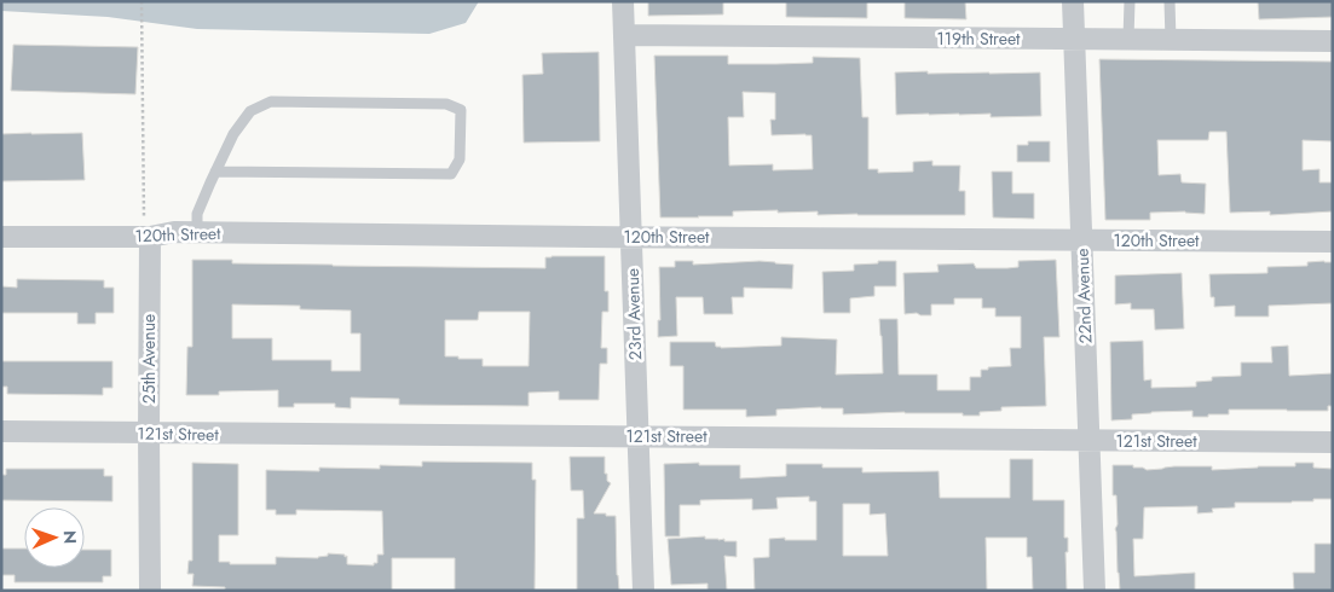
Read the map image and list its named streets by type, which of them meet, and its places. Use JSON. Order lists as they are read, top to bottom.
{
  "streets": {
    "street": [
      "119th Street",
      "120th Street",
      "22nd Avenue",
      "23rd Avenue",
      "25th Avenue",
      "121st Street"
    ]
  },
  "crossings": [
    ["119th Street", "22nd Avenue"],
    ["119th Street", "23rd Avenue"],
    ["120th Street", "22nd Avenue"],
    ["120th Street", "23rd Avenue"],
    ["120th Street", "25th Avenue"],
    ["22nd Avenue", "121st Street"],
    ["23rd Avenue", "121st Street"],
    ["25th Avenue", "121st Street"]
  ],
  "north": "right"
}
